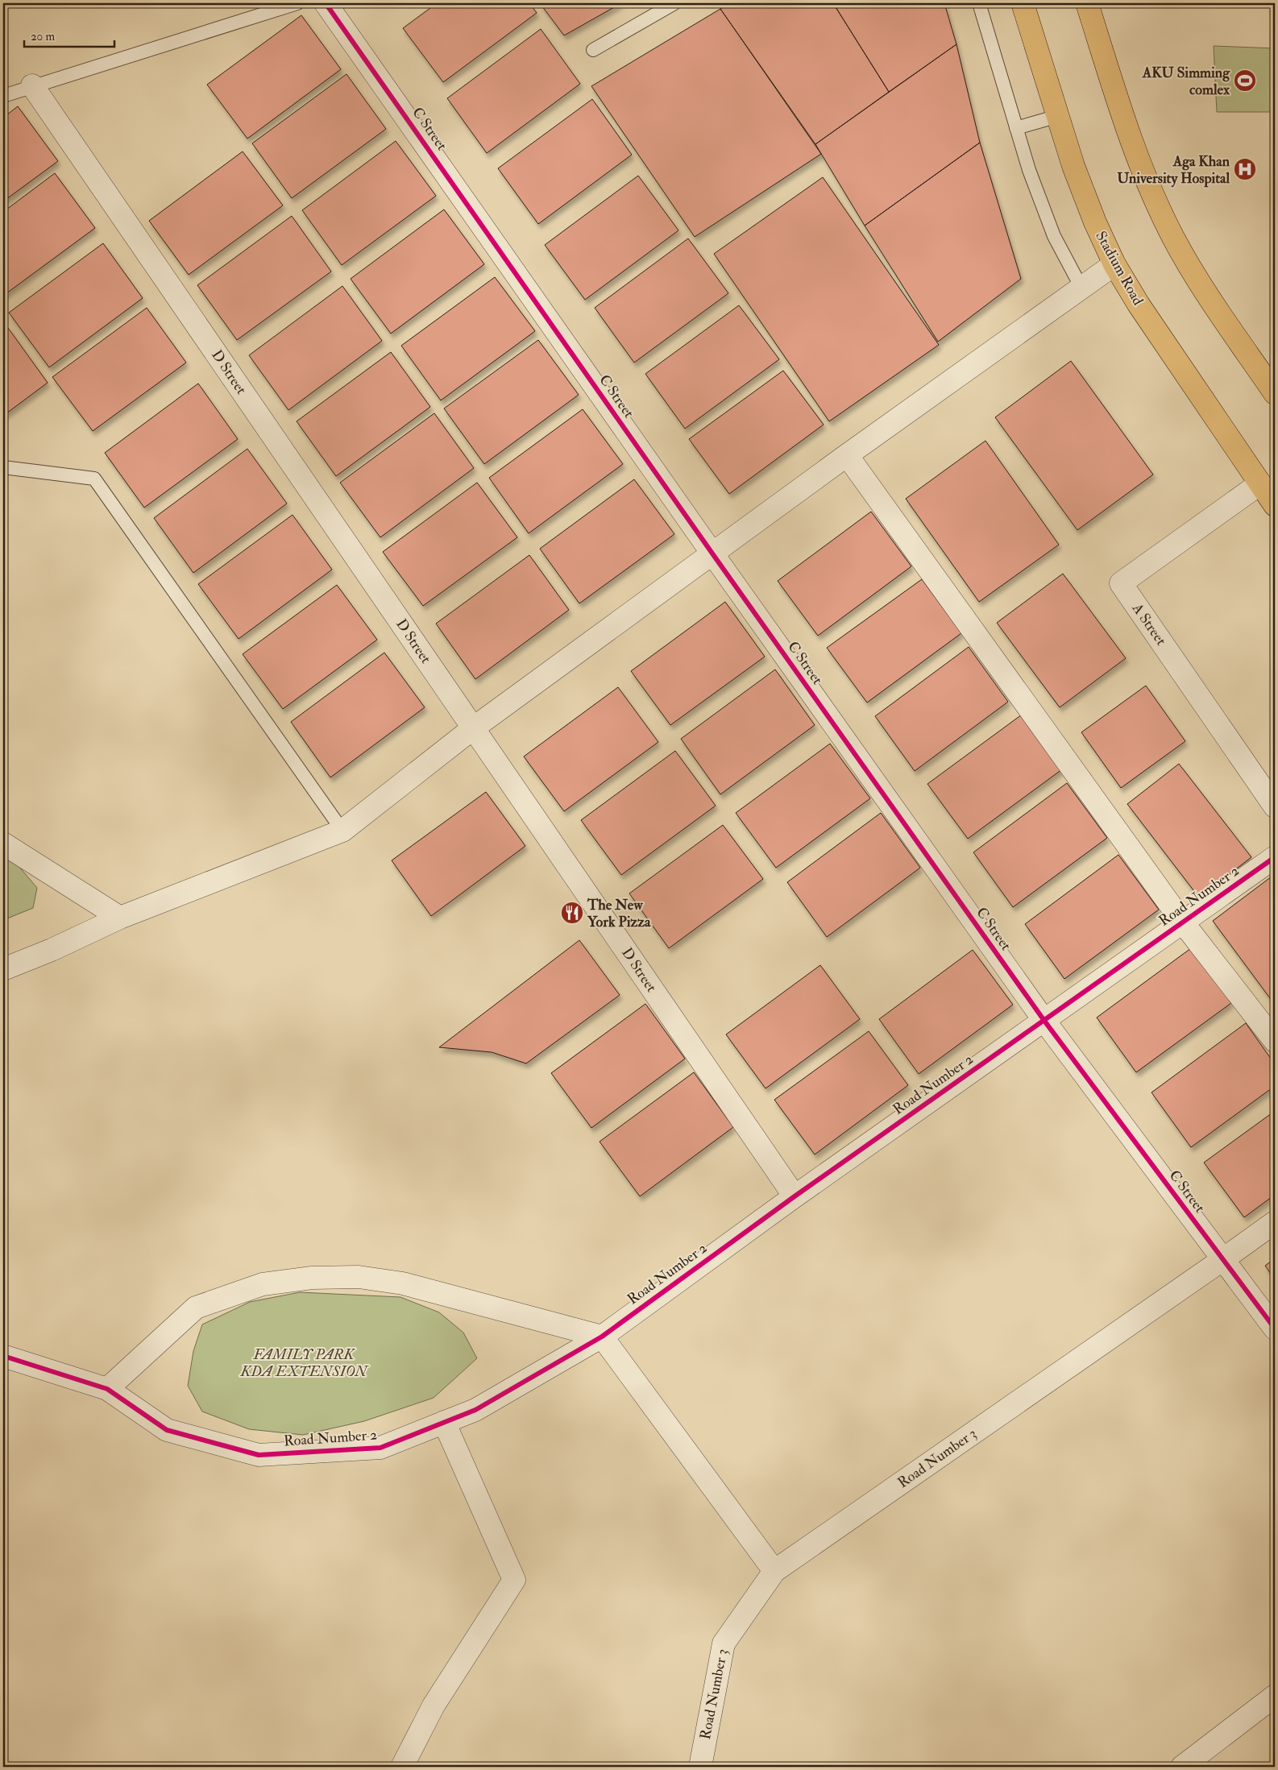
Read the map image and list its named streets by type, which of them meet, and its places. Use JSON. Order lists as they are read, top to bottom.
{
  "streets": {
    "main road": ["Stadium Road"],
    "street": [
      "C Street",
      "D Street",
      "A Street",
      "Road Number 2",
      "Road Number 3"
    ]
  },
  "crossings": [
    ["C Street", "Road Number 2"],
    ["C Street", "Road Number 3"],
    ["Stadium Road", "A Street"],
    ["D Street", "Road Number 2"]
  ],
  "parks": ["FAMILY PARK KDA EXTENSION"],
  "places": {
    "sports": ["AKU Simming comlex"],
    "hospital": ["Aga Khan University Hospital"],
    "restaurant": ["The New York Pizza"]
  },
  "scale_bar": "20 m"
}
